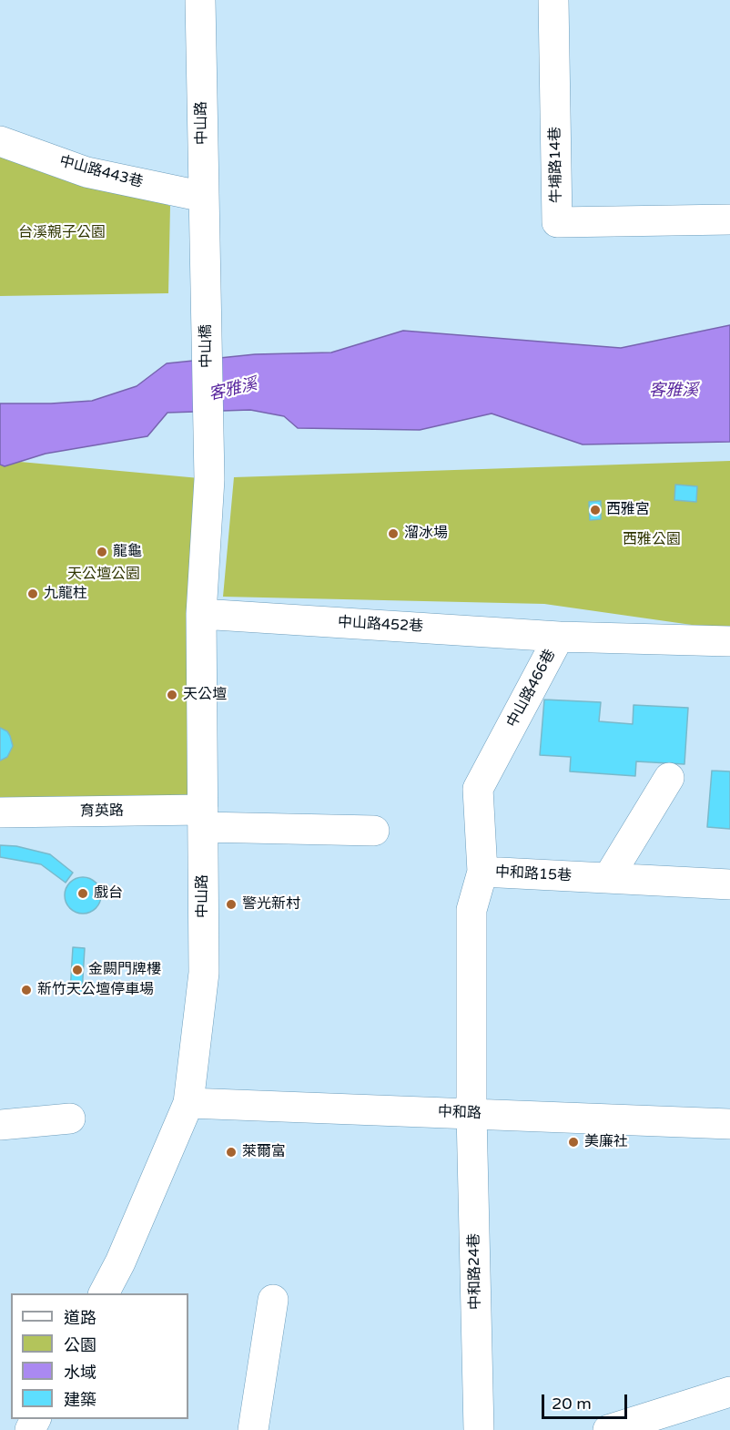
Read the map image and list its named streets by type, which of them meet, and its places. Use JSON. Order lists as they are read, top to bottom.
{
  "streets": {
    "street": [
      "中山路",
      "牛埔路14巷",
      "中山路443巷",
      "中山橋",
      "中山路452巷",
      "中山路466巷",
      "育英路",
      "中和路15巷",
      "中和路",
      "中和路24巷"
    ]
  },
  "crossings": [
    ["中山路", "中山路443巷"],
    ["中山路", "中山橋"],
    ["中山路", "中山路452巷"],
    ["中山路", "育英路"],
    ["中山路", "中和路"],
    ["中山路452巷", "中山路466巷"],
    ["中山路466巷", "中和路15巷"],
    ["中和路15巷", "中和路"],
    ["中和路15巷", "中和路24巷"],
    ["中和路", "中和路24巷"]
  ],
  "water": ["客雅溪"],
  "parks": ["台溪親子公園", "西雅公園", "天公壇公園"],
  "places": [
    "西雅宮",
    "溜冰場",
    "龍龜",
    "九龍柱",
    "天公壇",
    "戲台",
    "警光新村",
    "金闕門牌樓",
    "新竹天公壇停車場",
    "美廉社",
    "萊爾富"
  ],
  "legend": [
    "道路",
    "公園",
    "水域",
    "建築"
  ],
  "scale_bar": "20 m"
}
